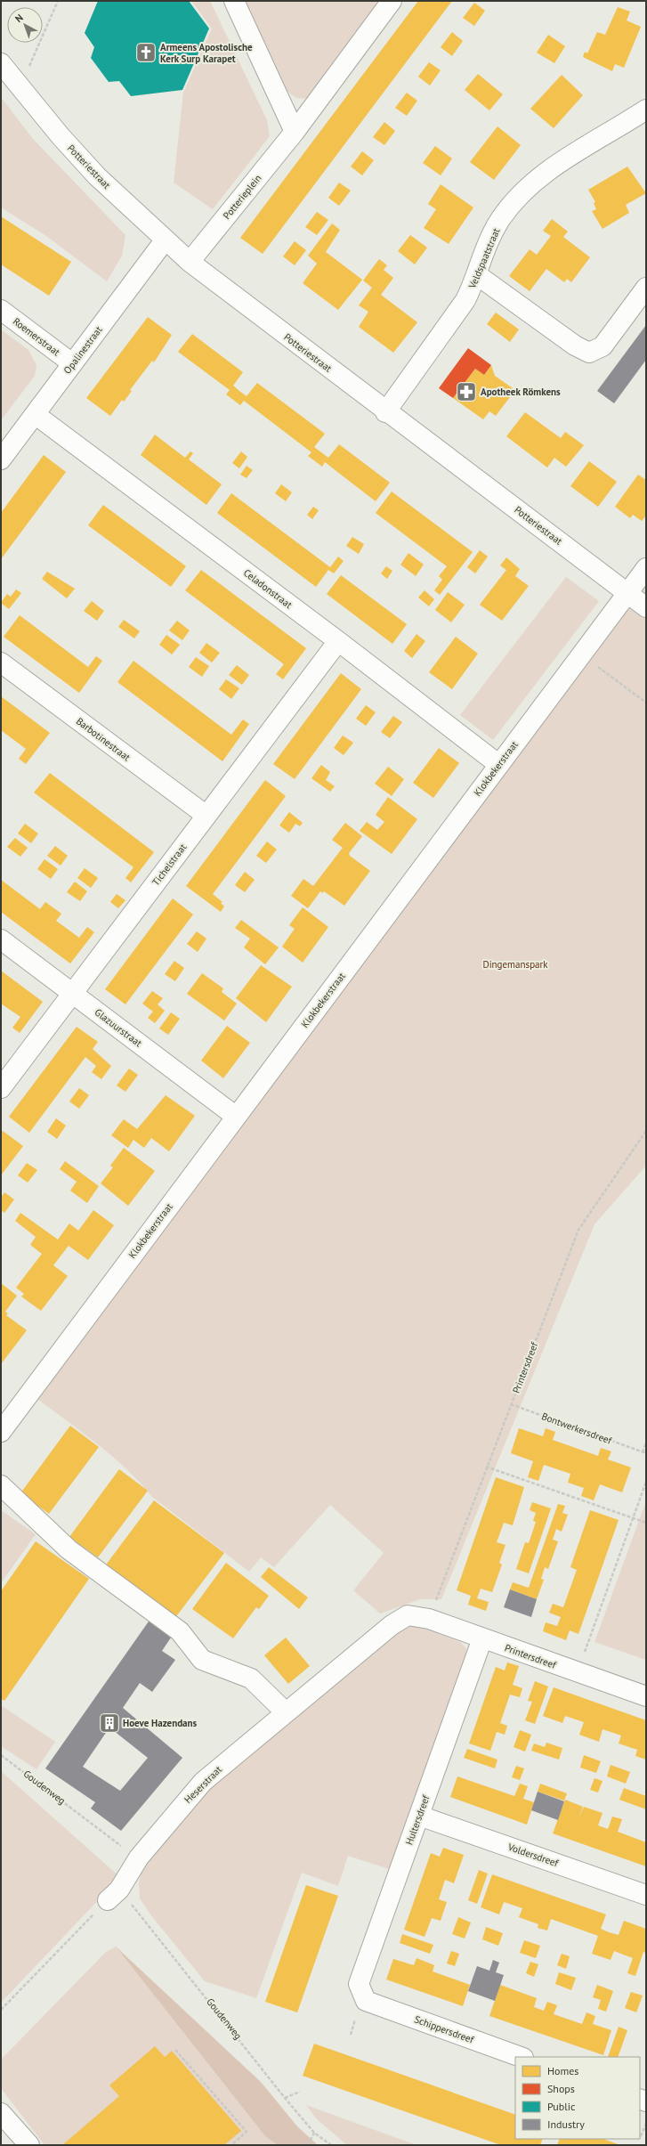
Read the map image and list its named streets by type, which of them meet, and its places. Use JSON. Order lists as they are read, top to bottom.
{
  "streets": {
    "street": [
      "Potteriestraat",
      "Potterieplein",
      "Veldspaatstraat",
      "Roemerstraat",
      "Opalinestraat",
      "Celadonstraat",
      "Barbotinestraat",
      "Klokbekerstraat",
      "Tichelstraat",
      "Glazuurstraat",
      "Printersdreef",
      "Heserstraat",
      "Hultersdreef",
      "Voldersdreef",
      "Schippersdreef"
    ],
    "path": ["Bontwerkersdreef", "Goudenweg"]
  },
  "crossings": [
    ["Potteriestraat", "Potterieplein"],
    ["Potteriestraat", "Veldspaatstraat"],
    ["Potteriestraat", "Opalinestraat"],
    ["Potteriestraat", "Klokbekerstraat"],
    ["Roemerstraat", "Opalinestraat"],
    ["Opalinestraat", "Celadonstraat"],
    ["Celadonstraat", "Klokbekerstraat"],
    ["Celadonstraat", "Tichelstraat"],
    ["Barbotinestraat", "Tichelstraat"],
    ["Klokbekerstraat", "Glazuurstraat"],
    ["Tichelstraat", "Glazuurstraat"],
    ["Printersdreef", "Bontwerkersdreef"],
    ["Printersdreef", "Heserstraat"],
    ["Printersdreef", "Hultersdreef"],
    ["Heserstraat", "Goudenweg"],
    ["Hultersdreef", "Voldersdreef"],
    ["Hultersdreef", "Schippersdreef"]
  ],
  "parks": ["Dingemanspark"],
  "places": {
    "church": ["Armeens Apostolische Kerk Surp Karapet"],
    "pharmacy": ["Apotheek Römkens"],
    "building": ["Hoeve Hazendans"]
  },
  "legend": [
    "Homes",
    "Shops",
    "Public",
    "Industry"
  ],
  "north": "top left"
}
